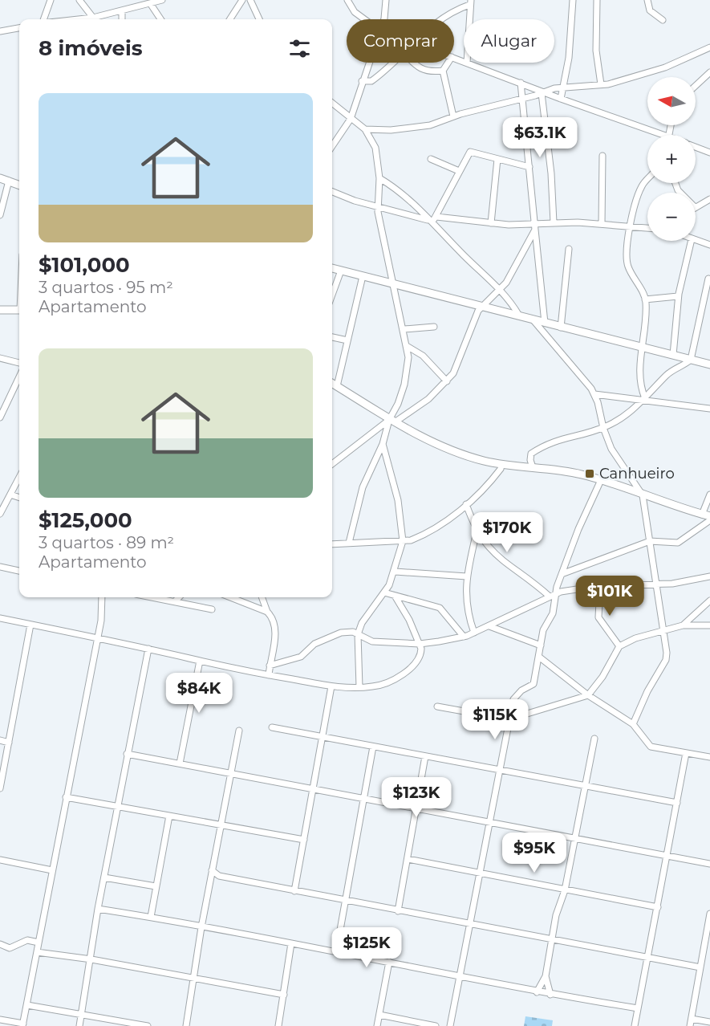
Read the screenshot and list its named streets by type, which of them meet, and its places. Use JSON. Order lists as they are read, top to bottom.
{
  "places": {
    "transit": ["Canhueiro"]
  },
  "north": "left",
  "page": {
    "chip": ["Comprar", "Alugar"],
    "heading": "8 imóveis",
    "map_buttons": ["+", "−"],
    "list": [
      {
        "name": "$101,000",
        "note": "3 quartos · 95 m² · Apartamento"
      },
      {
        "name": "$125,000",
        "note": "3 quartos · 89 m² · Apartamento"
      }
    ],
    "price": [
      "$63.1K",
      "$170K",
      "$101K",
      "$84K",
      "$115K",
      "$123K",
      "$95K",
      "$125K"
    ]
  }
}
